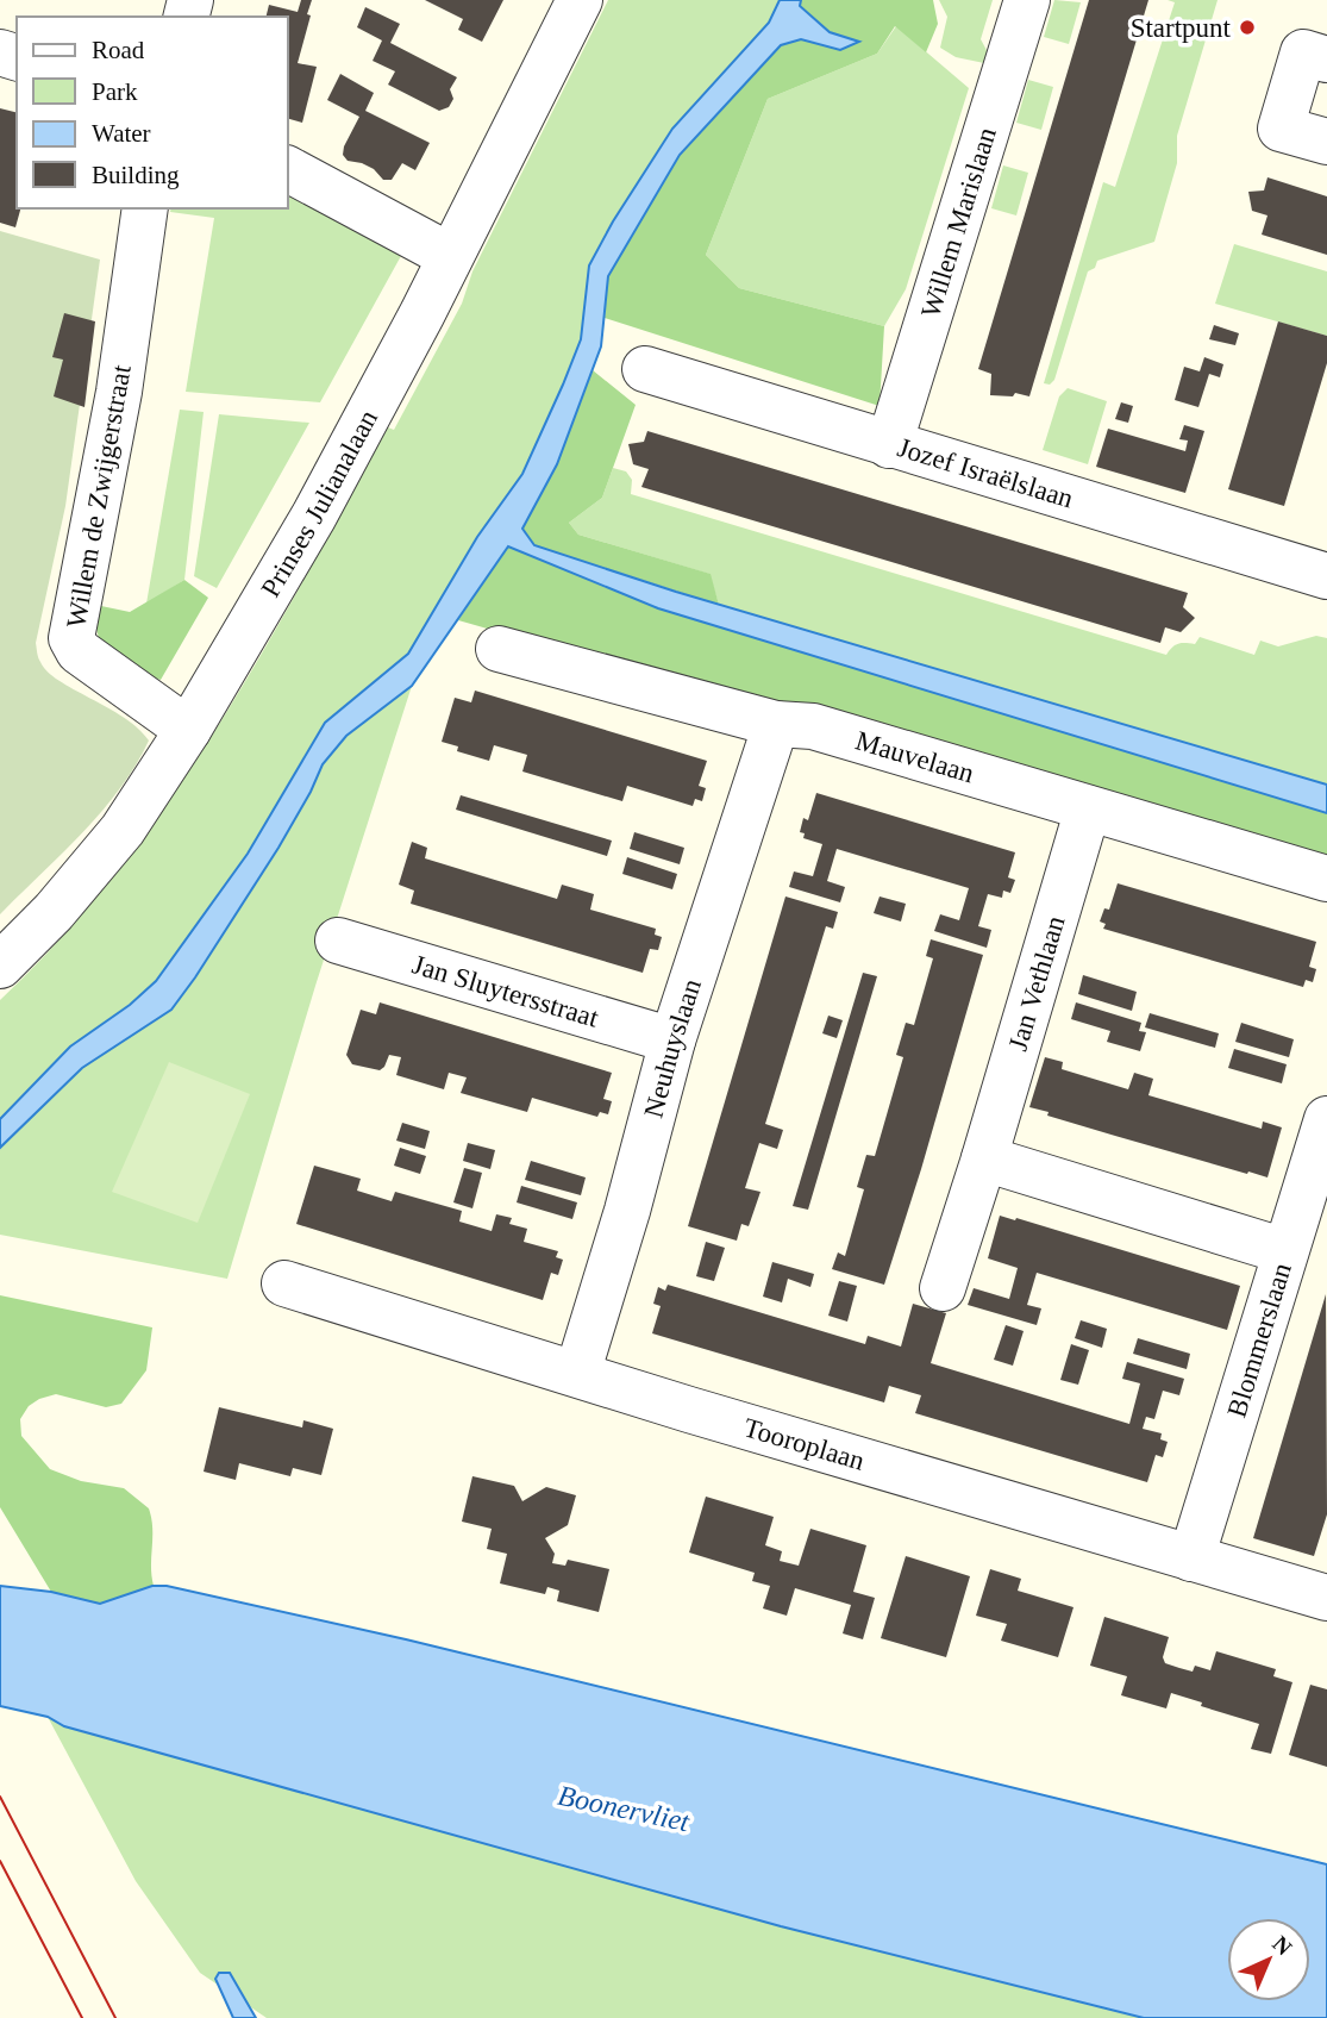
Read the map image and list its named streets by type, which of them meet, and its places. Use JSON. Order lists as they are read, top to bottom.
{
  "streets": {
    "street": [
      "Willem Marislaan",
      "Jozef Israëlslaan",
      "Willem de Zwijgerstraat",
      "Prinses Julianalaan",
      "Mauvelaan",
      "Jan Vethlaan",
      "Jan Sluytersstraat",
      "Neuhuyslaan",
      "Blommerslaan",
      "Tooroplaan"
    ]
  },
  "crossings": [
    ["Willem Marislaan", "Jozef Israëlslaan"],
    ["Willem de Zwijgerstraat", "Prinses Julianalaan"],
    ["Mauvelaan", "Jan Vethlaan"],
    ["Mauvelaan", "Neuhuyslaan"],
    ["Jan Sluytersstraat", "Neuhuyslaan"],
    ["Neuhuyslaan", "Tooroplaan"],
    ["Blommerslaan", "Tooroplaan"]
  ],
  "water": ["Boonervliet"],
  "places": ["Startpunt"],
  "legend": [
    "Road",
    "Park",
    "Water",
    "Building"
  ],
  "north": "top right"
}
